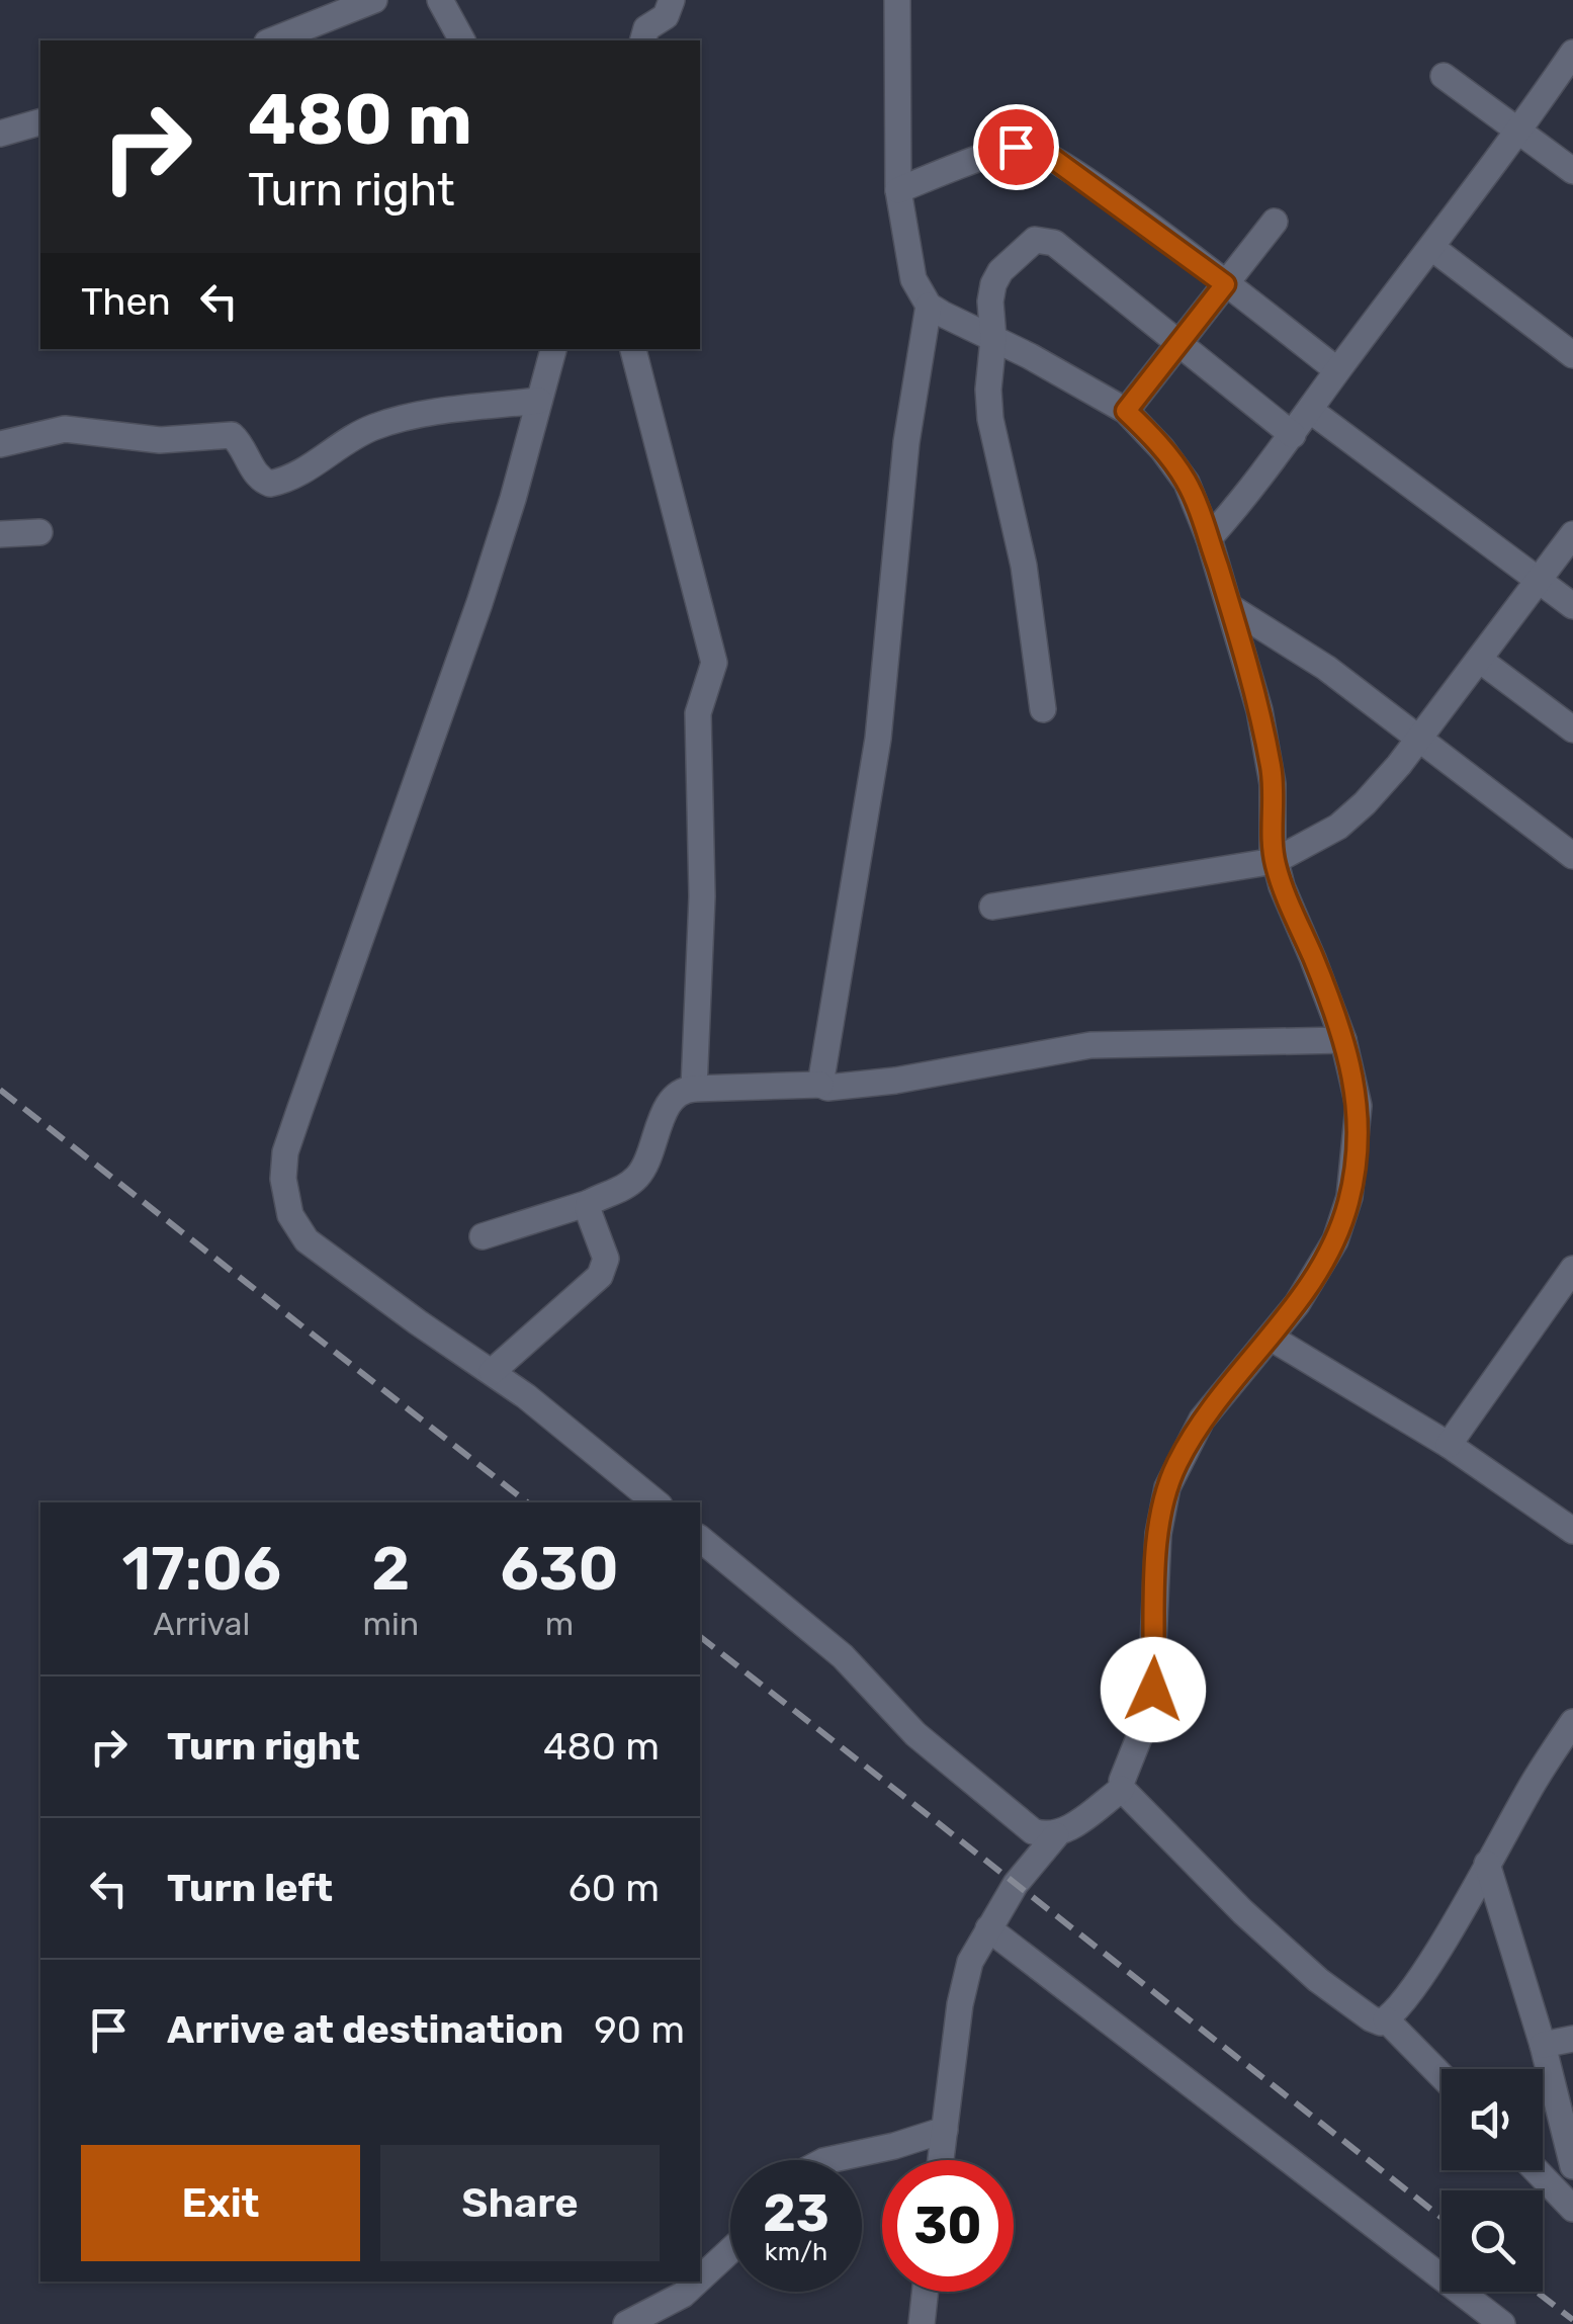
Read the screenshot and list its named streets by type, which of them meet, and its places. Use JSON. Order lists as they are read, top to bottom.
{
  "page": {
    "turn": ["480 m", "Turn right"],
    "then": "Then",
    "eta": [
      "17:06",
      "Arrival",
      "2",
      "min",
      "630",
      "m"
    ],
    "list": [
      {
        "name": "Turn right",
        "value": "480 m"
      },
      {
        "name": "Turn left",
        "value": "60 m"
      },
      {
        "name": "Arrive at destination",
        "value": "90 m"
      }
    ],
    "buttons": ["Exit", "Share"],
    "speed": "23 km/h",
    "limit": "30"
  }
}
